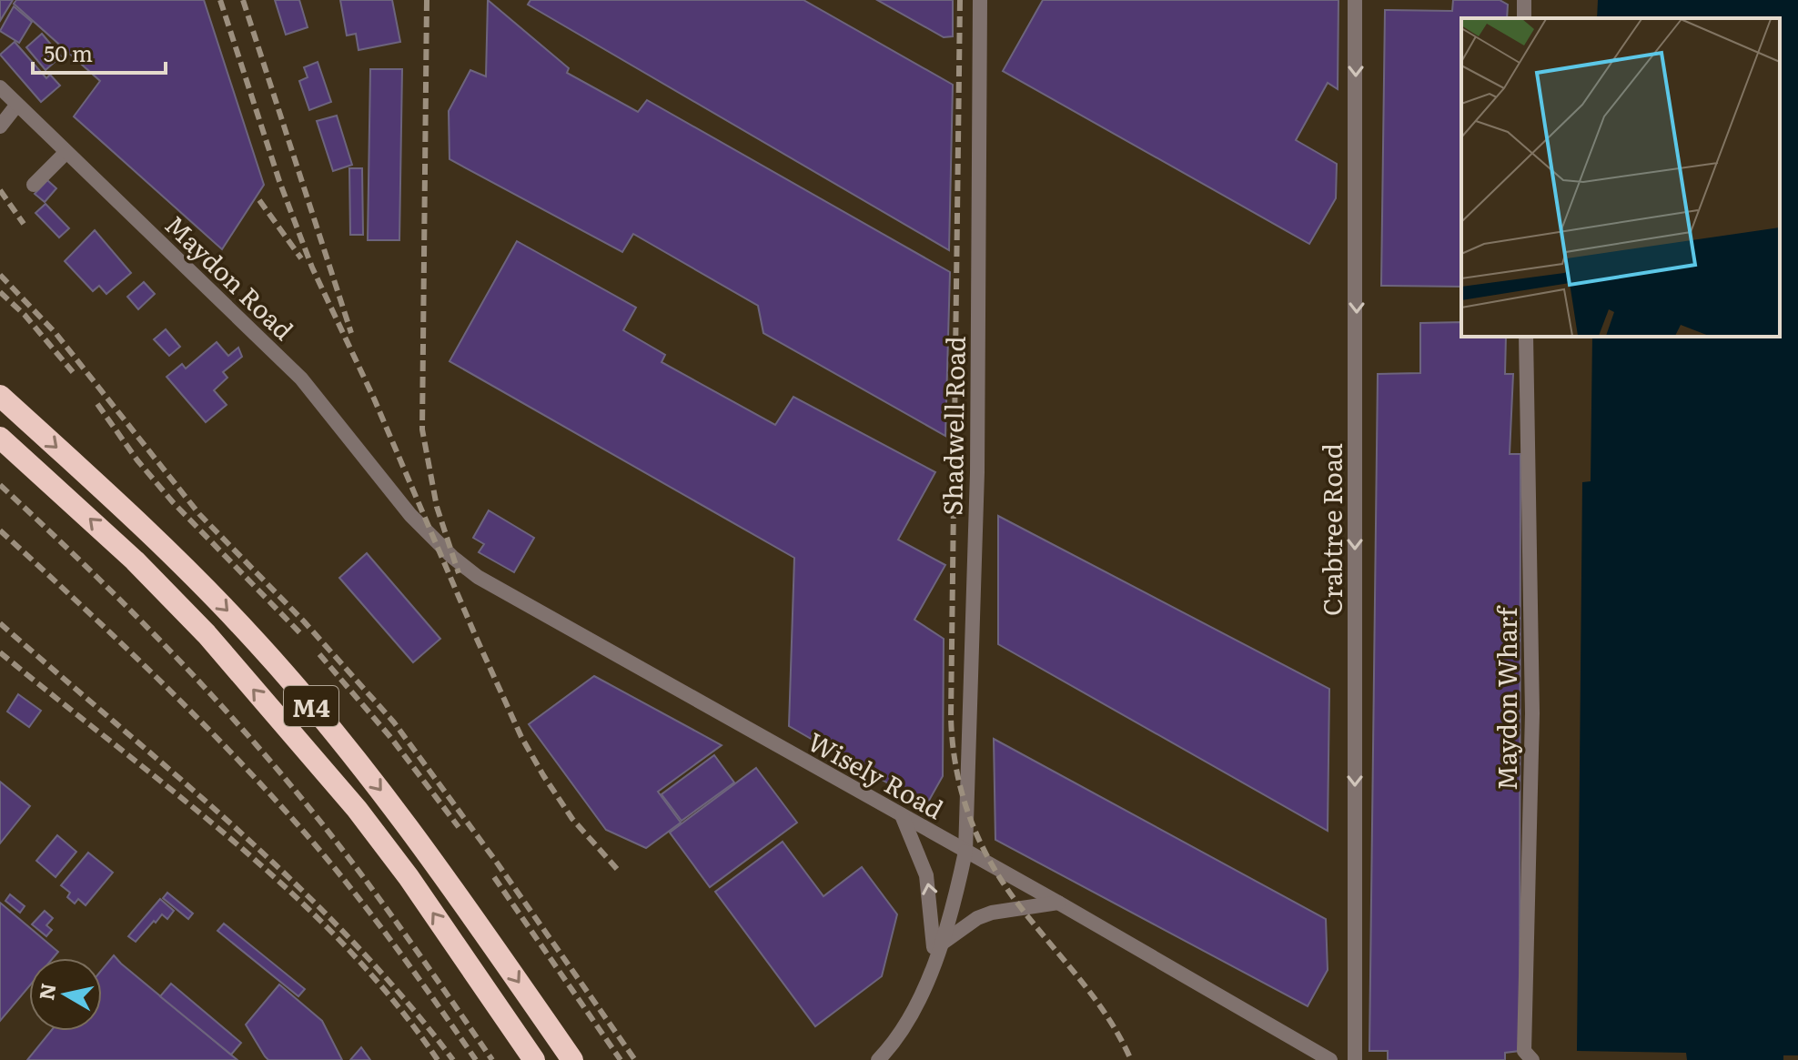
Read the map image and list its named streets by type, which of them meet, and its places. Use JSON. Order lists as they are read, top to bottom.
{
  "streets": {
    "highway": ["M4"],
    "street": [
      "Maydon Road",
      "Shadwell Road",
      "Crabtree Road",
      "Maydon Wharf",
      "Wisely Road"
    ]
  },
  "crossings": [
    ["Maydon Road", "Wisely Road"],
    ["Shadwell Road", "Wisely Road"]
  ],
  "one_way": ["Crabtree Road"],
  "scale_bar": "50 m",
  "north": "left"
}
